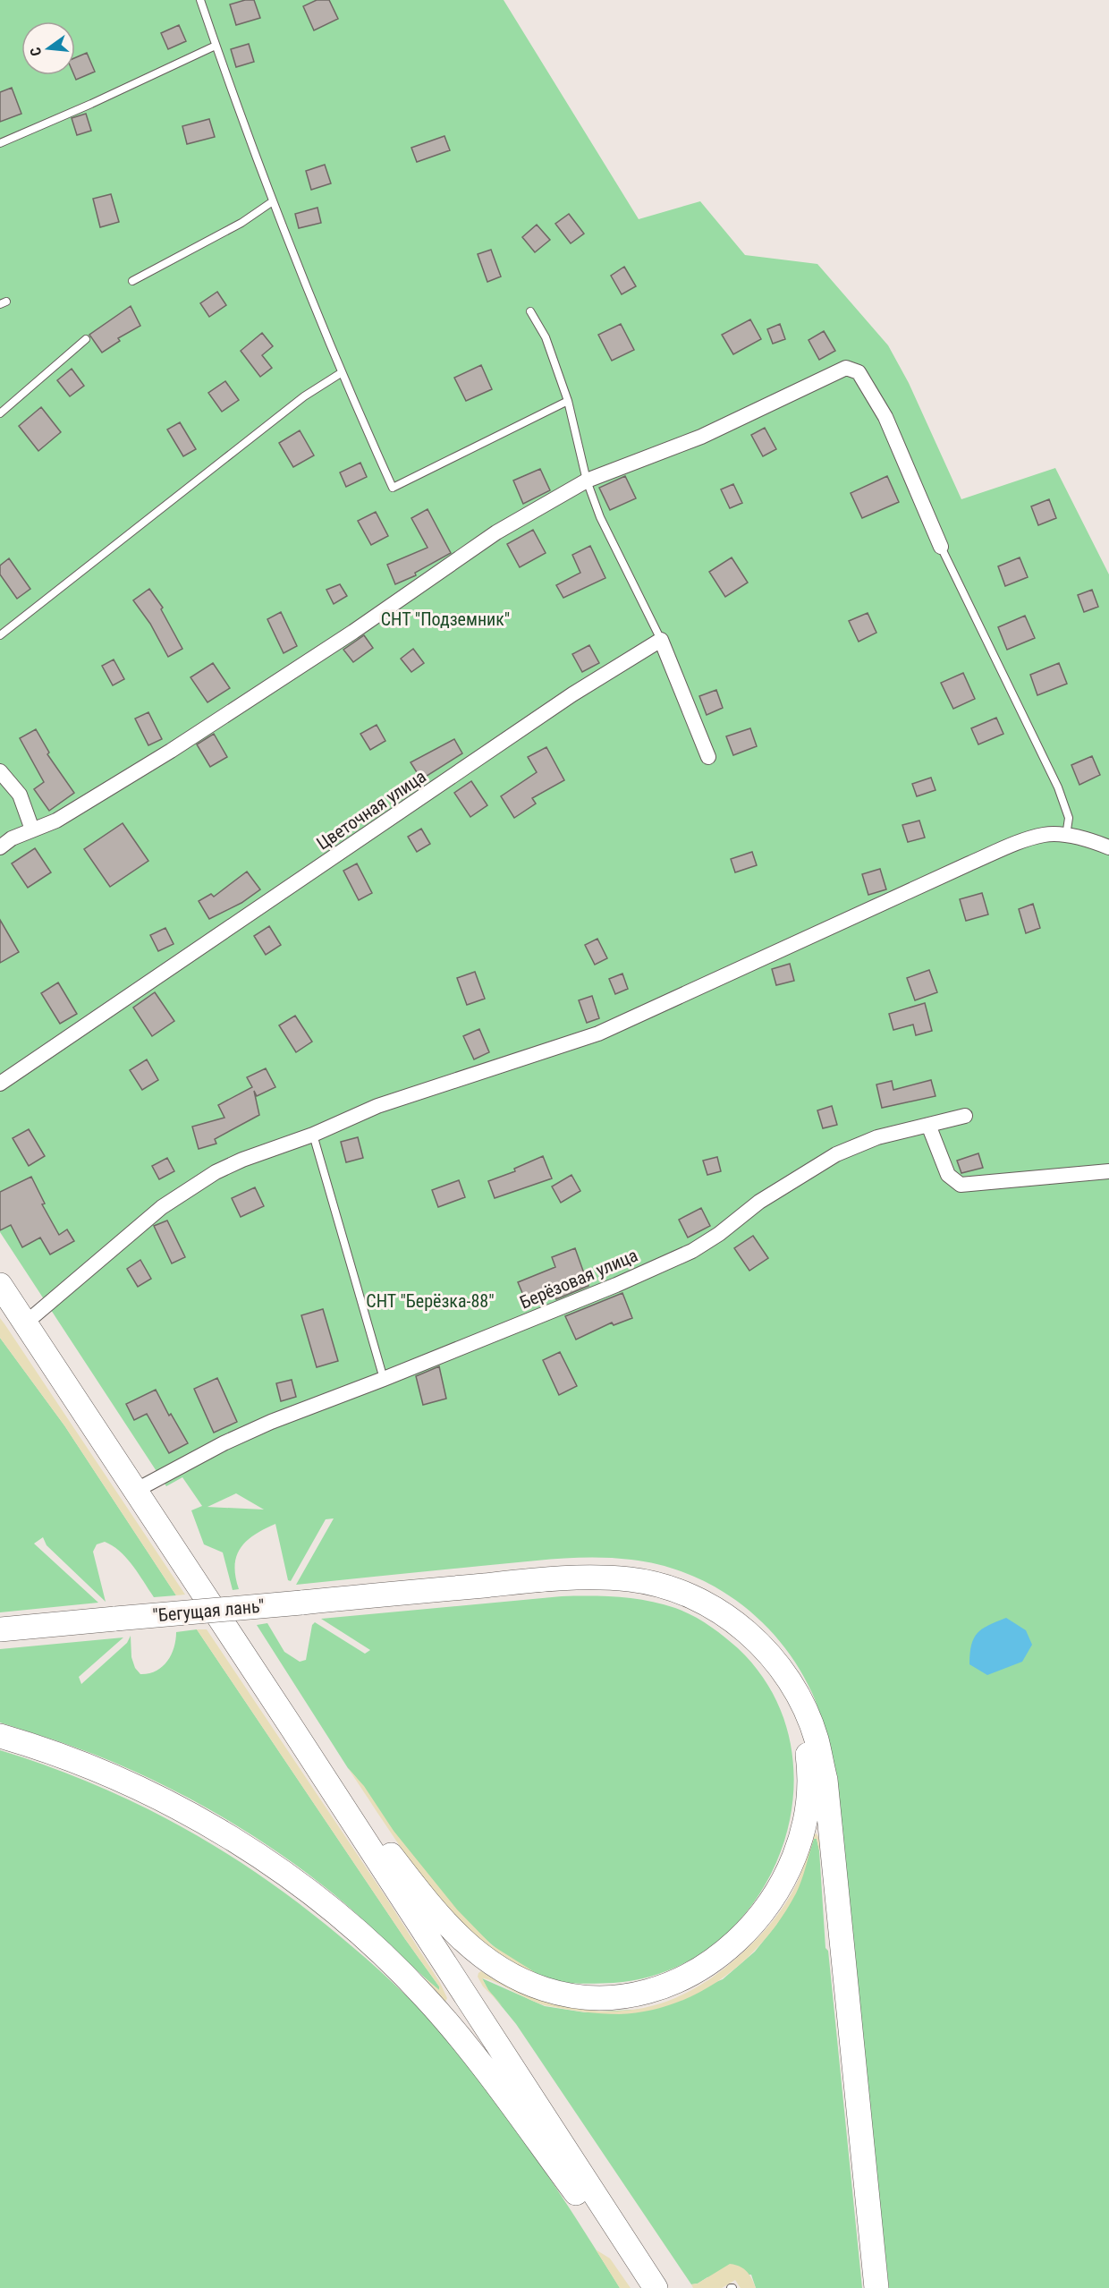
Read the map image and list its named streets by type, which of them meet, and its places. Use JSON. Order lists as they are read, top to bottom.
{
  "streets": {
    "main road": ["\"Бегущая лань\""],
    "street": ["Цветочная улица", "Берёзовая улица"]
  },
  "parks": ["СНТ \"Подземник\"", "СНТ \"Берёзка-88\""],
  "north": "left"
}
